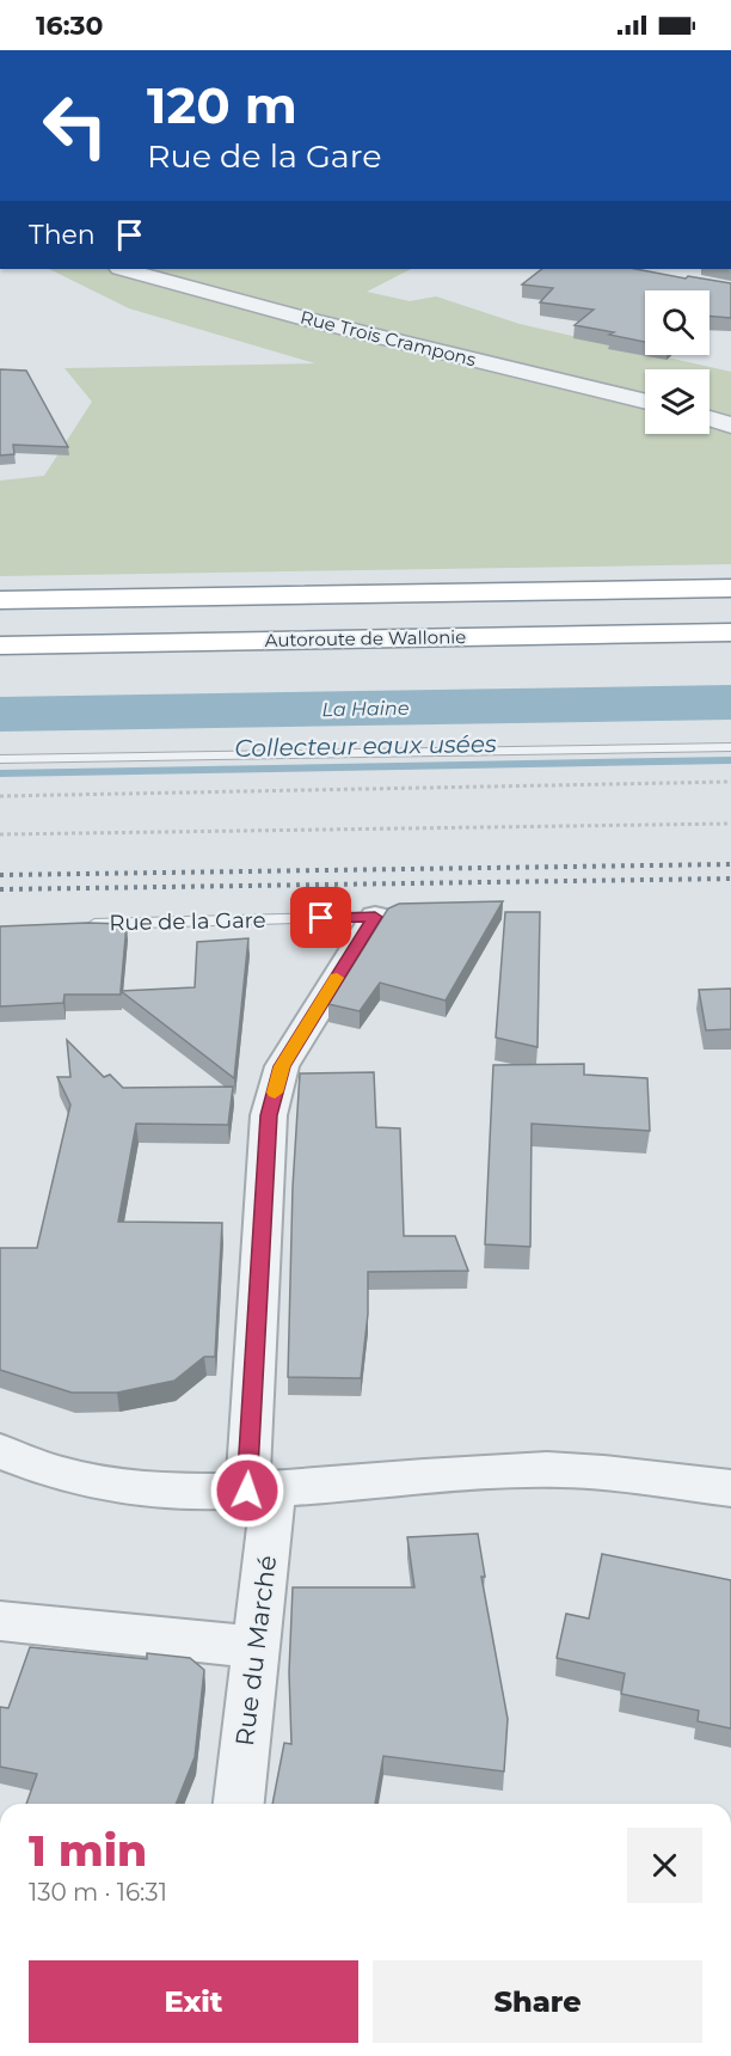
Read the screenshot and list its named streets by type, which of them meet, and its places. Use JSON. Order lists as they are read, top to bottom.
{
  "streets": {
    "highway": ["Autoroute de Wallonie"],
    "street": ["Rue Trois Crampons", "Rue du Marché"],
    "lane": ["Rue de la Gare"]
  },
  "crossings": [
    ["Rue de la Gare", "Rue du Marché"]
  ],
  "water": ["La Haine", "Collecteur eaux usées"],
  "page": {
    "status": "16:30",
    "turn": ["120 m", "Rue de la Gare"],
    "then": "Then",
    "heading": ["1 min", "130 m · 16:31"],
    "buttons": ["Exit", "Share"]
  }
}
